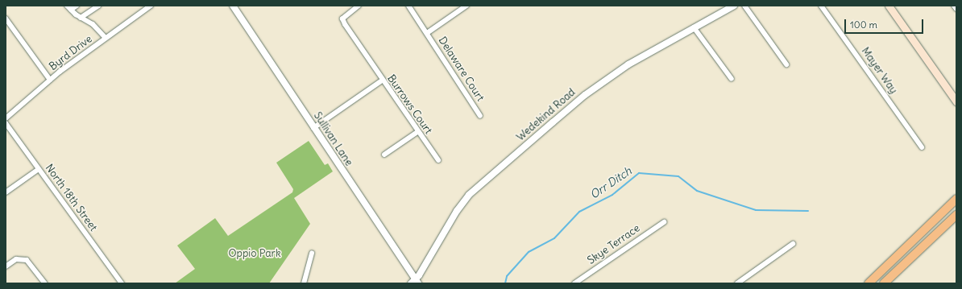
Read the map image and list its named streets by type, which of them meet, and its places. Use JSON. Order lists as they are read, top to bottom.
{
  "streets": {
    "street": [
      "Byrd Drive",
      "Delaware Court",
      "Mayer Way",
      "Burrows Court",
      "Wedekind Road",
      "Sullivan Lane",
      "North 18th Street",
      "Skye Terrace"
    ]
  },
  "crossings": [
    ["Wedekind Road", "Sullivan Lane"]
  ],
  "water": ["Orr Ditch"],
  "parks": ["Oppio Park"],
  "scale_bar": "100 m"
}
